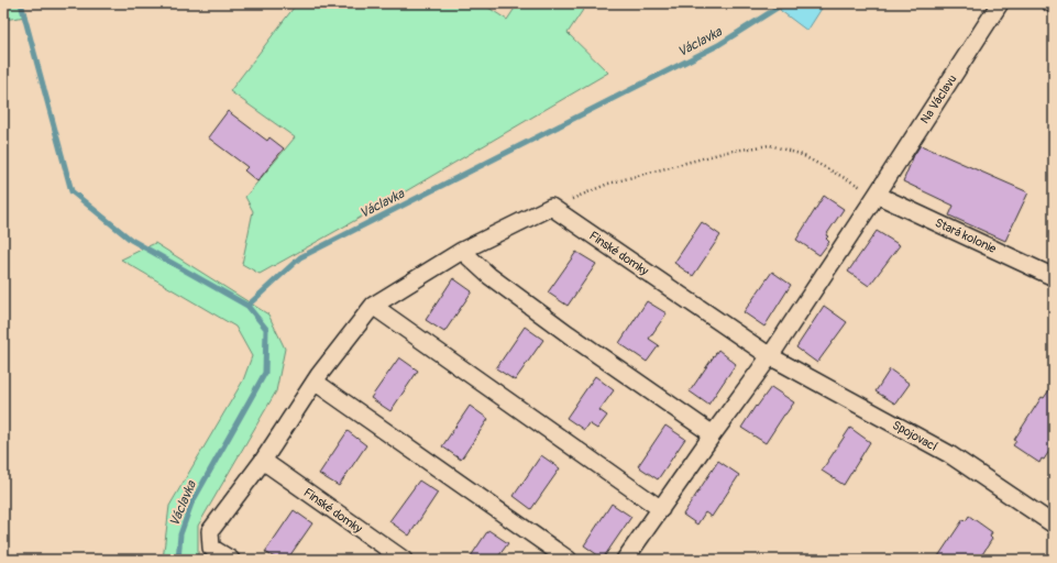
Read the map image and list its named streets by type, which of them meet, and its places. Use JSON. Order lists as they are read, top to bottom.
{
  "streets": {
    "street": [
      "Na Václavu",
      "Stará kolonie",
      "Finské domky",
      "Spojovací"
    ]
  },
  "crossings": [
    ["Na Václavu", "Stará kolonie"],
    ["Finské domky", "Spojovací"]
  ],
  "water": ["Václavka"]
}
